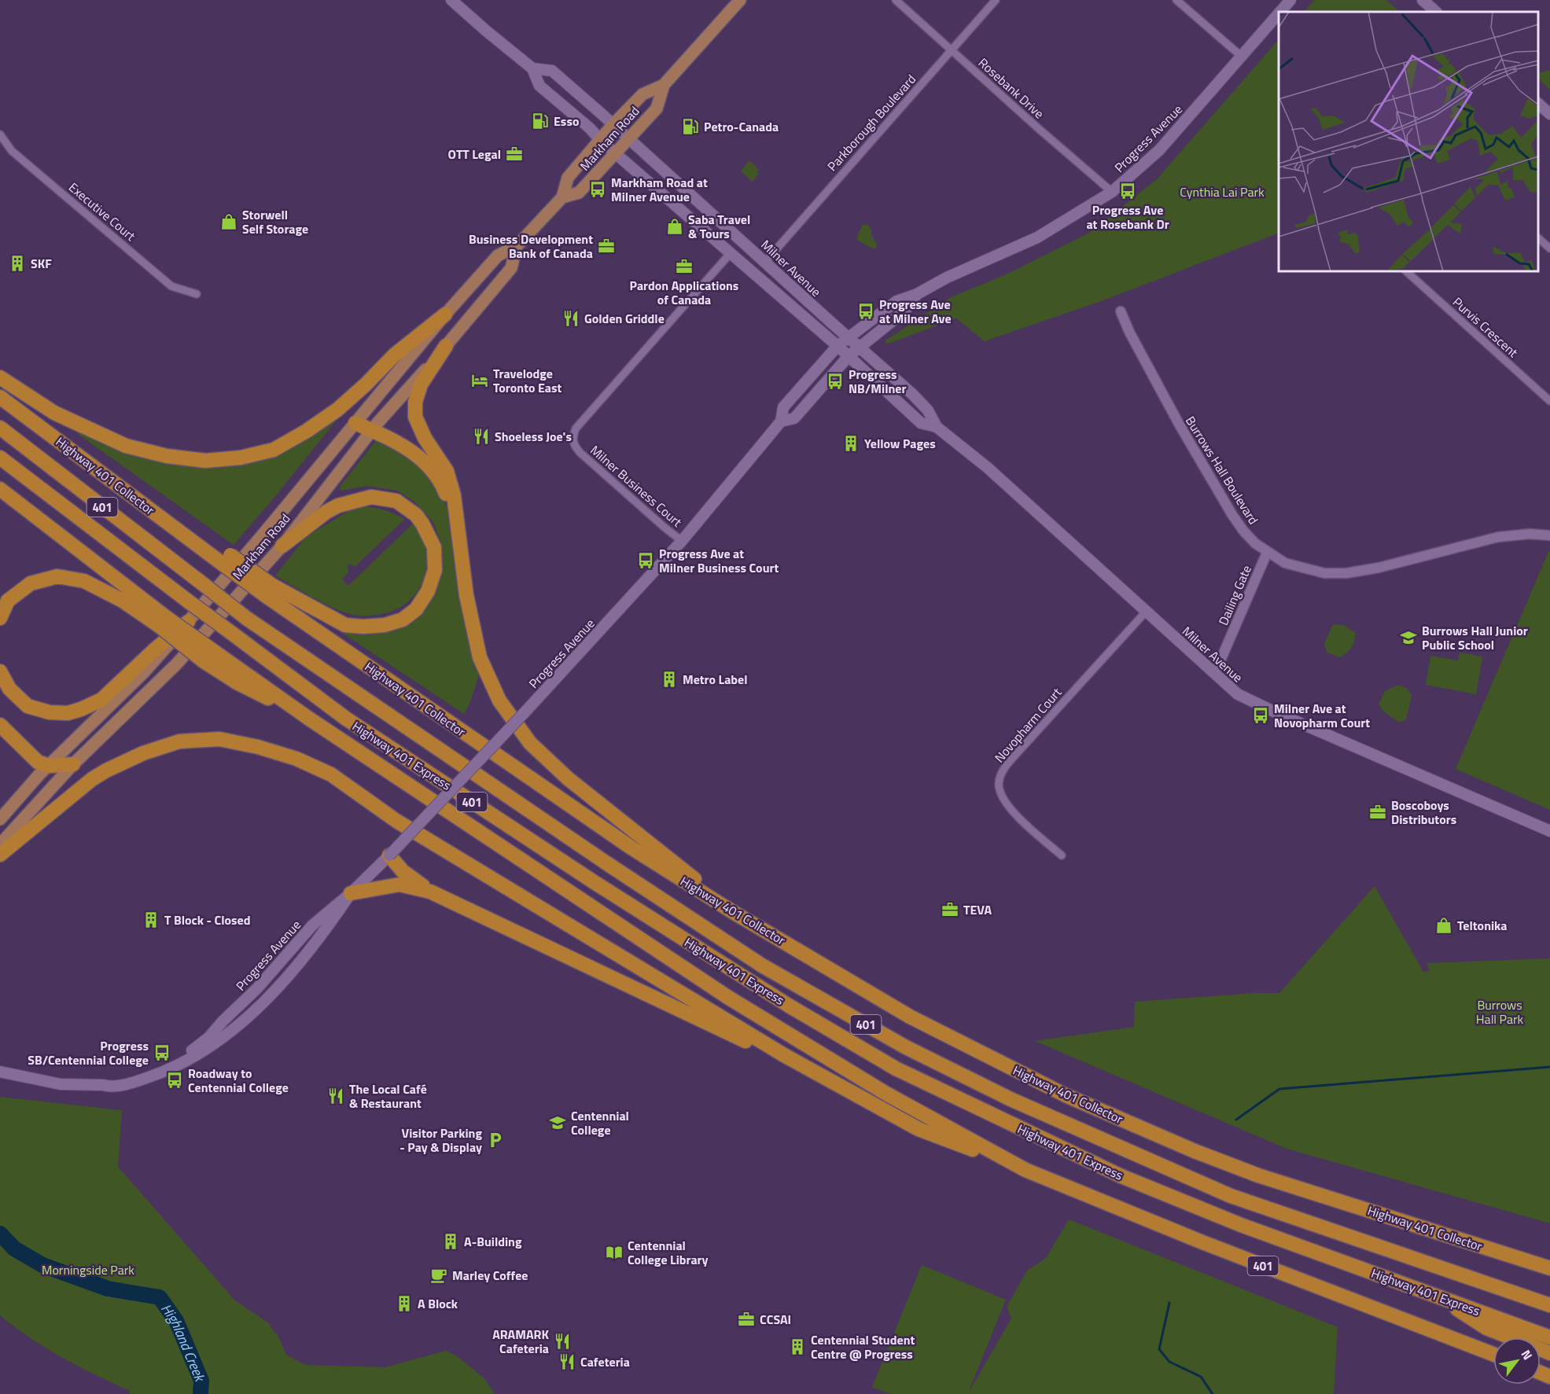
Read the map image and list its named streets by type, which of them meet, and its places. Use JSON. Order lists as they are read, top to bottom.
{
  "streets": {
    "highway": ["Highway 401 Collector", "401", "Highway 401 Express"],
    "main road": ["Markham Road", "Progress Avenue", "Milner Avenue"],
    "street": [
      "Rosebank Drive",
      "Parkborough Boulevard",
      "Executive Court",
      "Purvis Crescent",
      "Burrows Hall Boulevard",
      "Milner Business Court",
      "Dailing Gate",
      "Novopharm Court"
    ]
  },
  "crossings": [
    ["Rosebank Drive", "Parkborough Boulevard"],
    ["Rosebank Drive", "Progress Avenue"],
    ["Parkborough Boulevard", "Milner Avenue"],
    ["Markham Road", "Milner Avenue"],
    ["Progress Avenue", "Milner Avenue"],
    ["Progress Avenue", "Milner Business Court"],
    ["Milner Avenue", "Milner Business Court"],
    ["Milner Avenue", "Dailing Gate"],
    ["Milner Avenue", "Novopharm Court"],
    ["Burrows Hall Boulevard", "Dailing Gate"]
  ],
  "water": ["Highland Creek"],
  "parks": ["Cynthia Lai Park", "Burrows Hall Park", "Morningside Park"],
  "places": {
    "fuel station": ["Esso", "Petro-Canada"],
    "office": [
      "OTT Legal",
      "Business Development Bank of Canada",
      "Pardon Applications of Canada",
      "Boscoboys Distributors",
      "TEVA",
      "CCSAI"
    ],
    "bus stop": [
      "Markham Road at Milner Avenue",
      "Progress Ave at Rosebank Dr",
      "Progress Ave at Milner Ave",
      "Progress NB/Milner",
      "Progress Ave at Milner Business Court",
      "Milner Ave at Novopharm Court",
      "Progress SB/Centennial College",
      "Roadway to Centennial College"
    ],
    "shop": ["Storwell Self Storage", "Saba Travel & Tours", "Teltonika"],
    "building": [
      "SKF",
      "Yellow Pages",
      "Metro Label",
      "T Block - Closed",
      "A-Building",
      "A Block",
      "Centennial Student Centre @ Progress"
    ],
    "restaurant": [
      "Golden Griddle",
      "Shoeless Joe's",
      "The Local Café & Restaurant",
      "ARAMARK Cafeteria",
      "Cafeteria"
    ],
    "hotel": ["Travelodge Toronto East"],
    "school or university": ["Burrows Hall Junior Public School", "Centennial College"],
    "parking": ["Visitor Parking - Pay & Display"],
    "library": ["Centennial College Library"],
    "cafe": ["Marley Coffee"]
  },
  "north": "top right"
}
